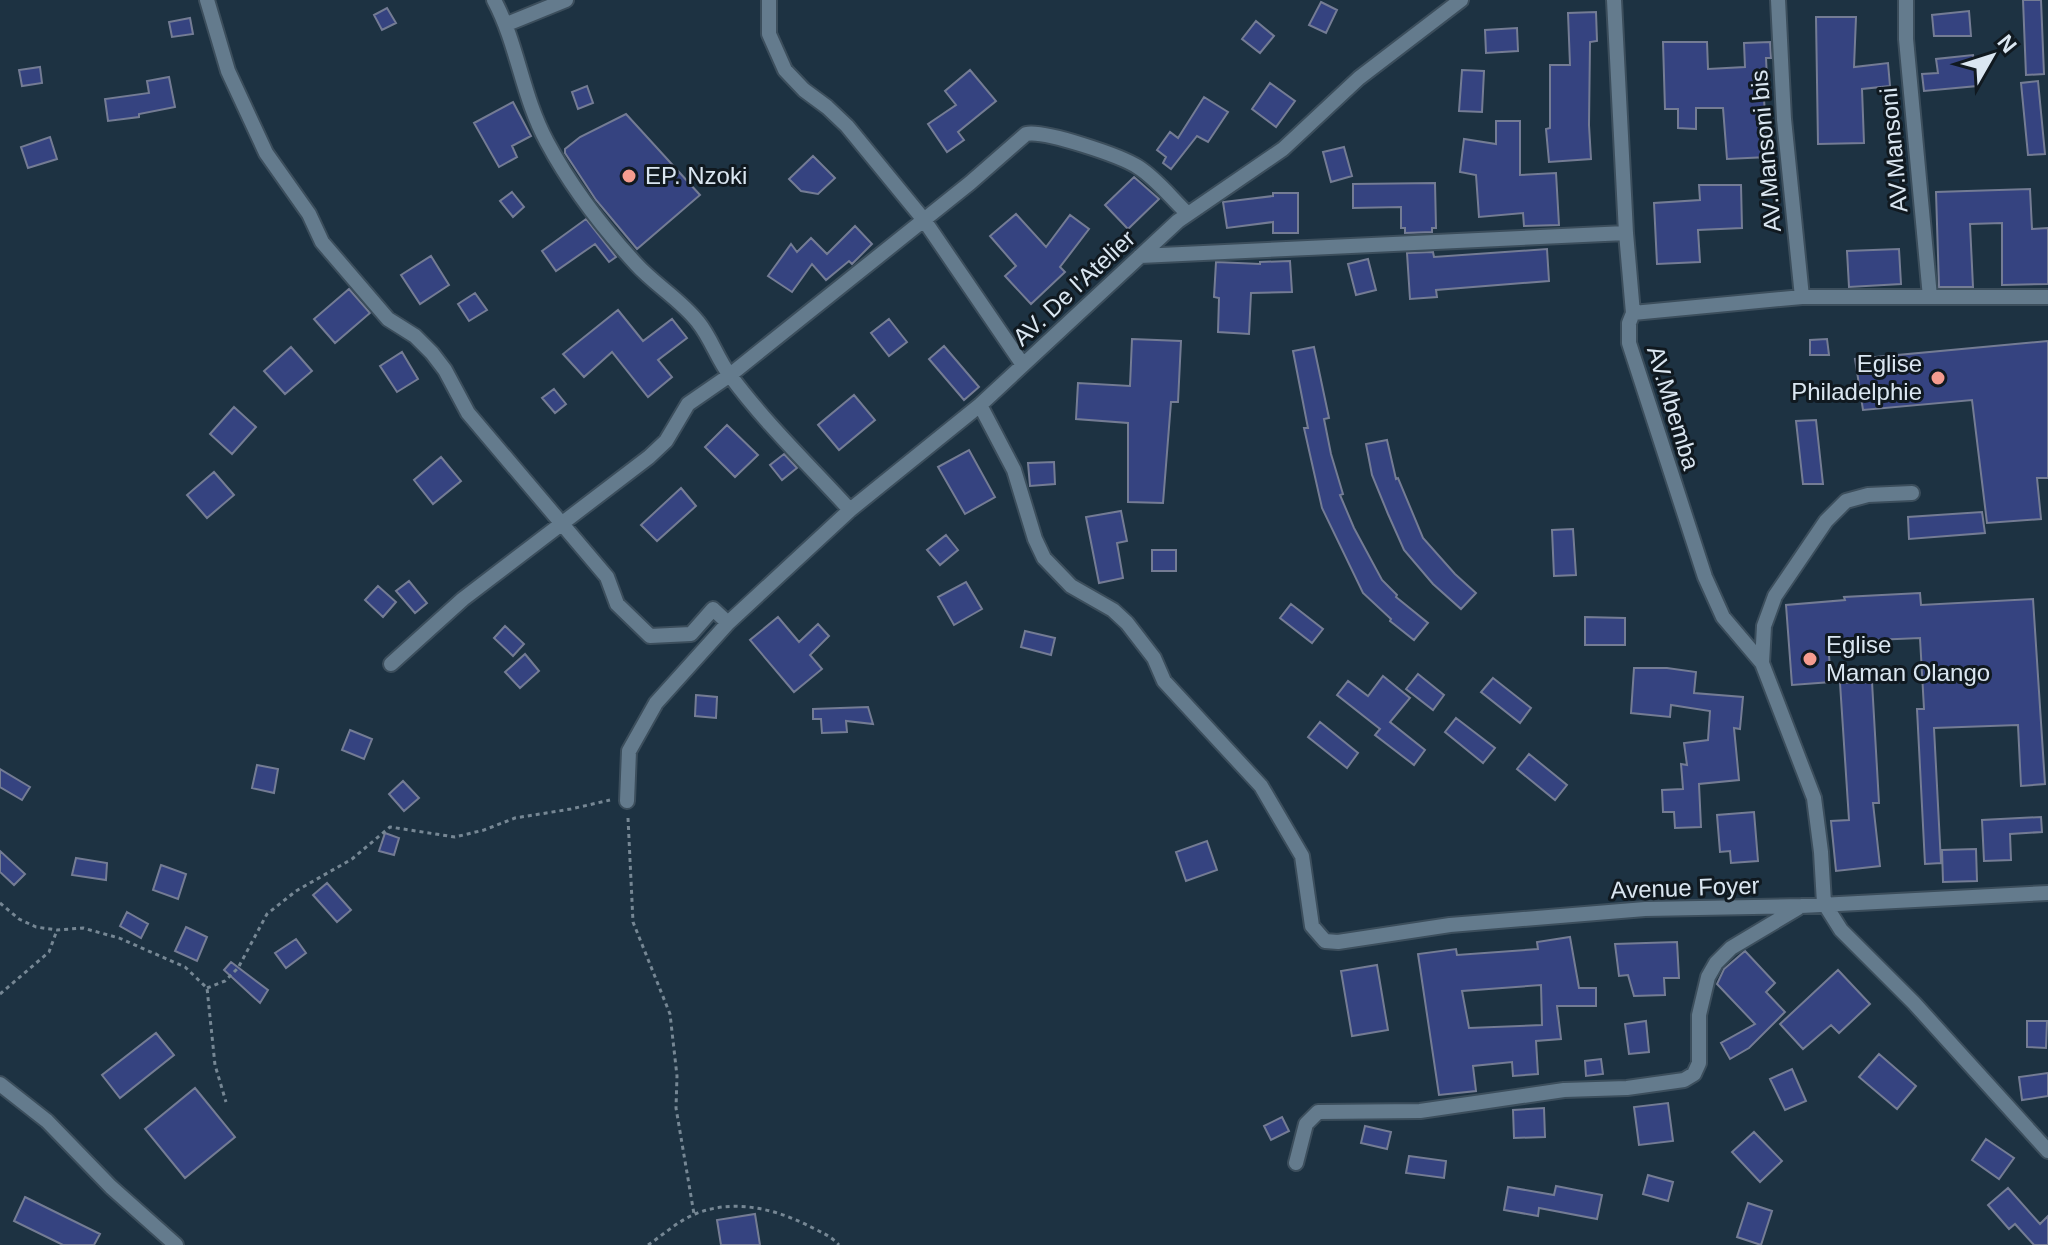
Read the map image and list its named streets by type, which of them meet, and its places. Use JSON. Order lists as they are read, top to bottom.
{
  "streets": {
    "street": [
      "AV.Mansoni",
      "AV.Mansoni bis",
      "AV. De l'Atelier",
      "AV.Mbemba",
      "Avenue Foyer"
    ]
  },
  "crossings": [
    ["AV. De l'Atelier", "Avenue Foyer"]
  ],
  "places": ["EP. Nzoki", "Eglise Philadelphie", "Eglise Maman Olango"],
  "north": "top right"
}
